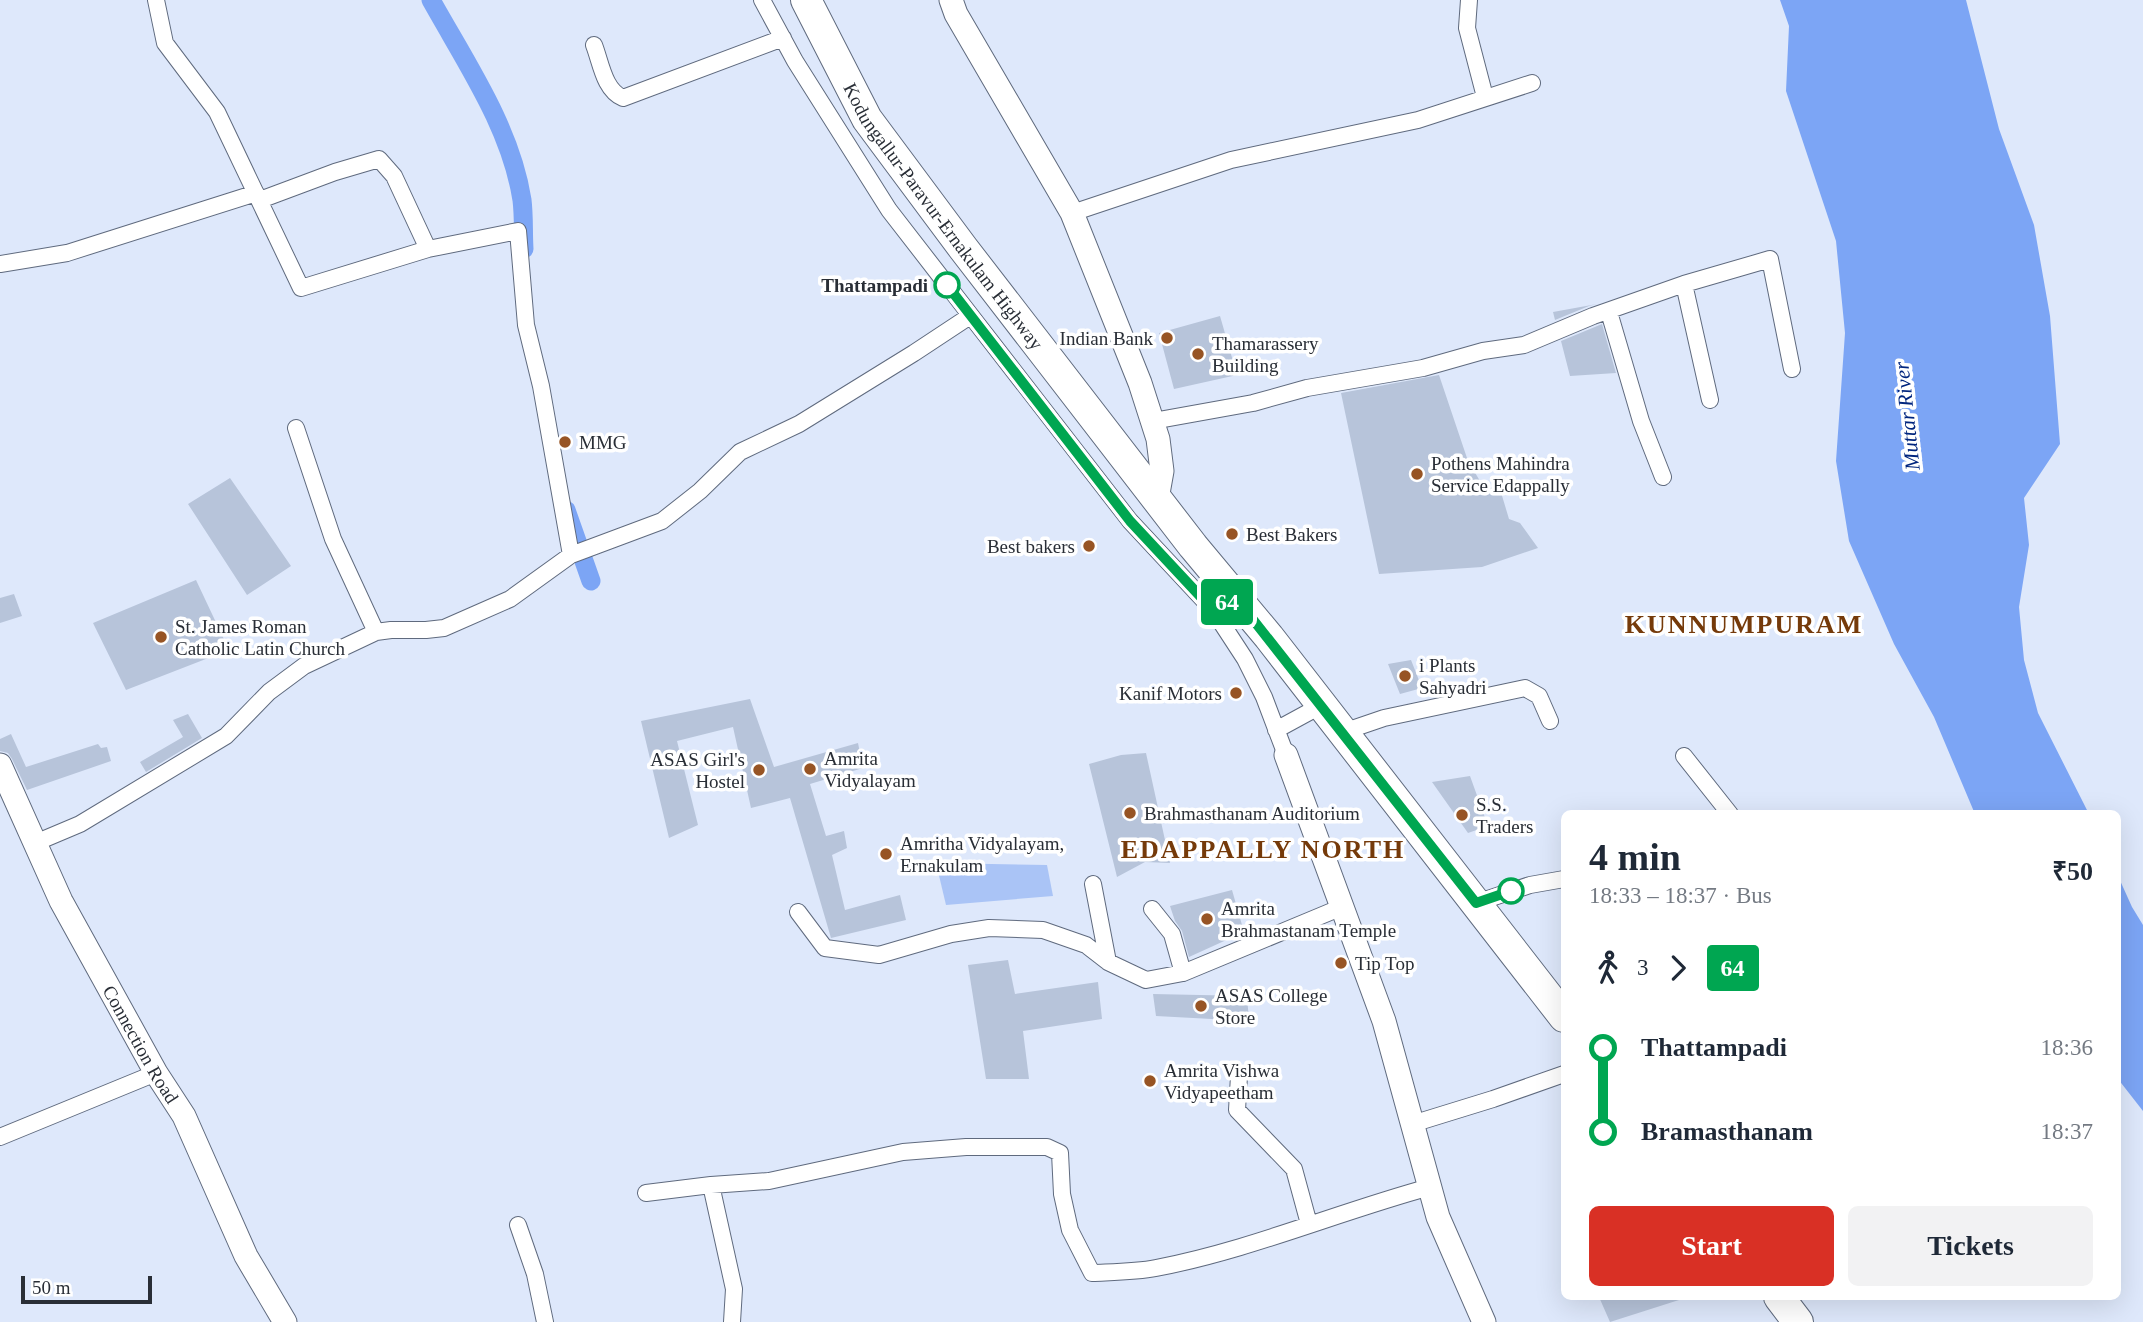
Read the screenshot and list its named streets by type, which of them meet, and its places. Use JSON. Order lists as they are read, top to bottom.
{
  "streets": {
    "highway": ["Kodungallur-Paravur-Ernakulam Highway"],
    "street": ["Connection Road"]
  },
  "districts": ["KUNNUMPURAM", "EDAPPALLY NORTH"],
  "water": ["Muttar River"],
  "places": [
    "Thattampadi",
    "Indian Bank",
    "Thamarassery Building",
    "MMG",
    "Pothens Mahindra Service Edappally",
    "Best Bakers",
    "Best bakers",
    "St. James Roman Catholic Latin Church",
    "i Plants Sahyadri",
    "Kanif Motors",
    "Amrita Vidyalayam",
    "ASAS Girl's Hostel",
    "Brahmasthanam Auditorium",
    "S.S. Traders",
    "Amritha Vidyalayam, Ernakulam",
    "Amrita Brahmastanam Temple",
    "Tip Top",
    "ASAS College Store",
    "Amrita Vishwa Vidyapeetham"
  ],
  "lines": ["bus line 64"],
  "scale_bar": "50 m",
  "page": {
    "on_map": "64",
    "heading": ["4 min", "18:33 – 18:37 · Bus", "₹50"],
    "legs": ["3", "64"],
    "list": [
      {
        "name": "Thattampadi",
        "value": "18:36"
      },
      {
        "name": "Bramasthanam",
        "value": "18:37"
      }
    ],
    "buttons": ["Start", "Tickets"],
    "scale": "50 m"
  }
}
